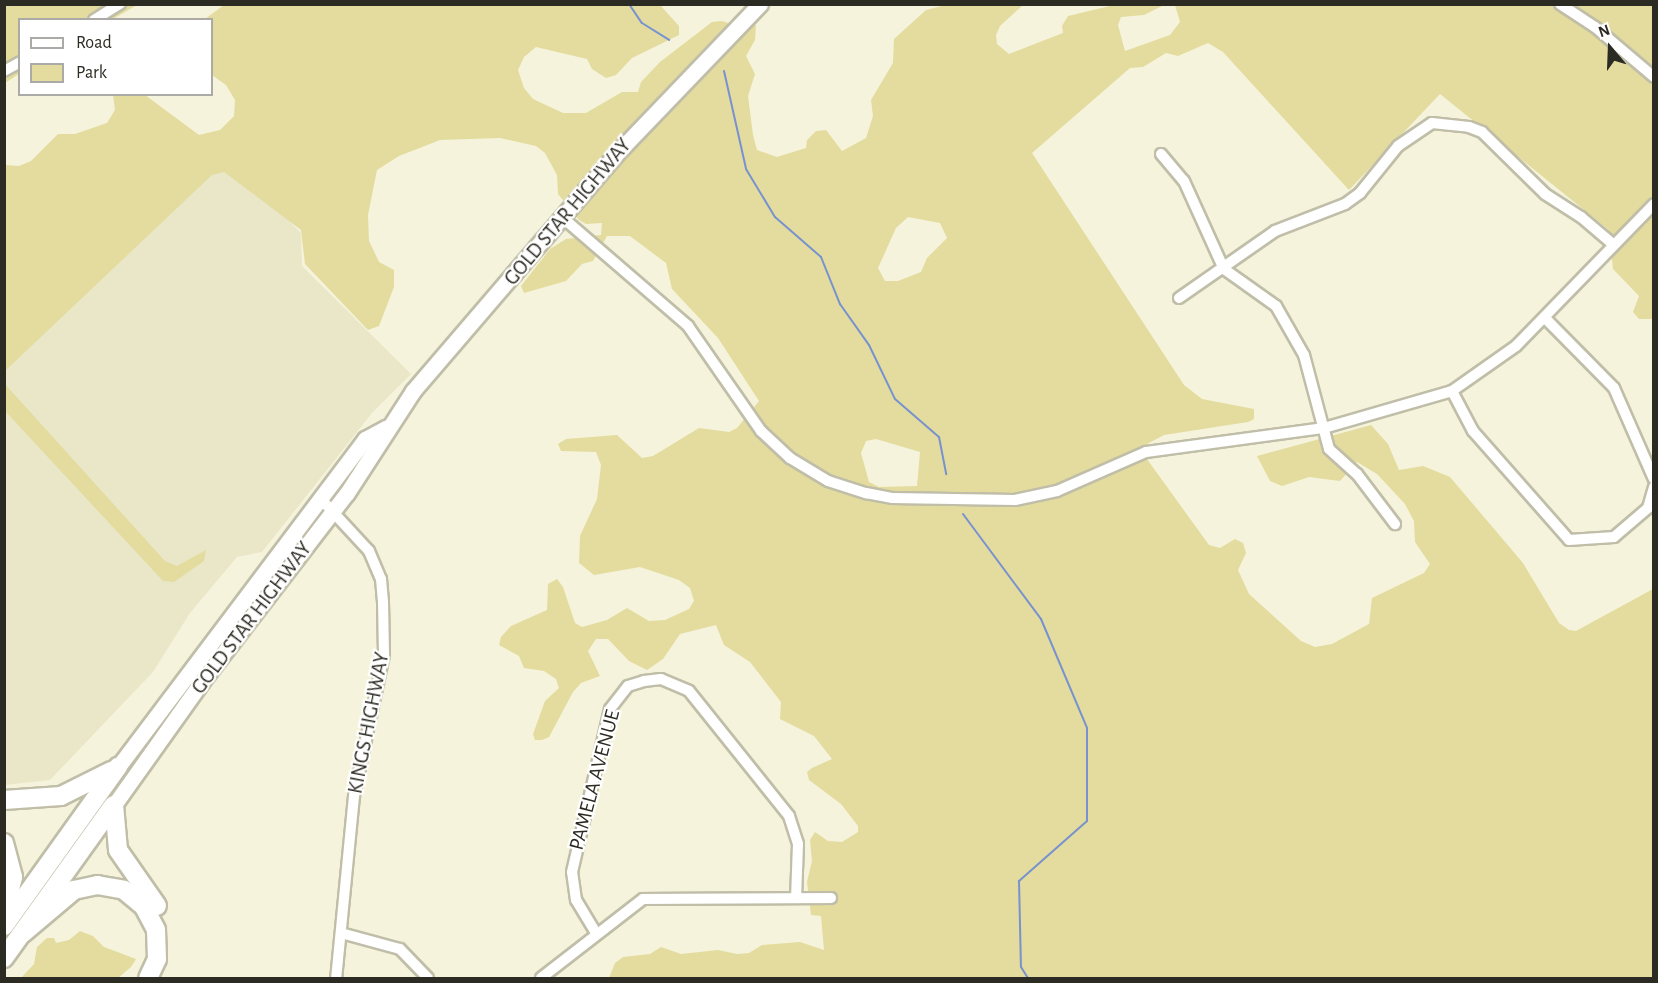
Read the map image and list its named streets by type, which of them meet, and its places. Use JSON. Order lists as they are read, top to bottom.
{
  "streets": {
    "main road": ["GOLD STAR HIGHWAY"],
    "street": ["KINGS HIGHWAY", "PAMELA AVENUE"]
  },
  "crossings": [
    ["GOLD STAR HIGHWAY", "KINGS HIGHWAY"]
  ],
  "legend": ["Road", "Park"],
  "north": "top"
}
